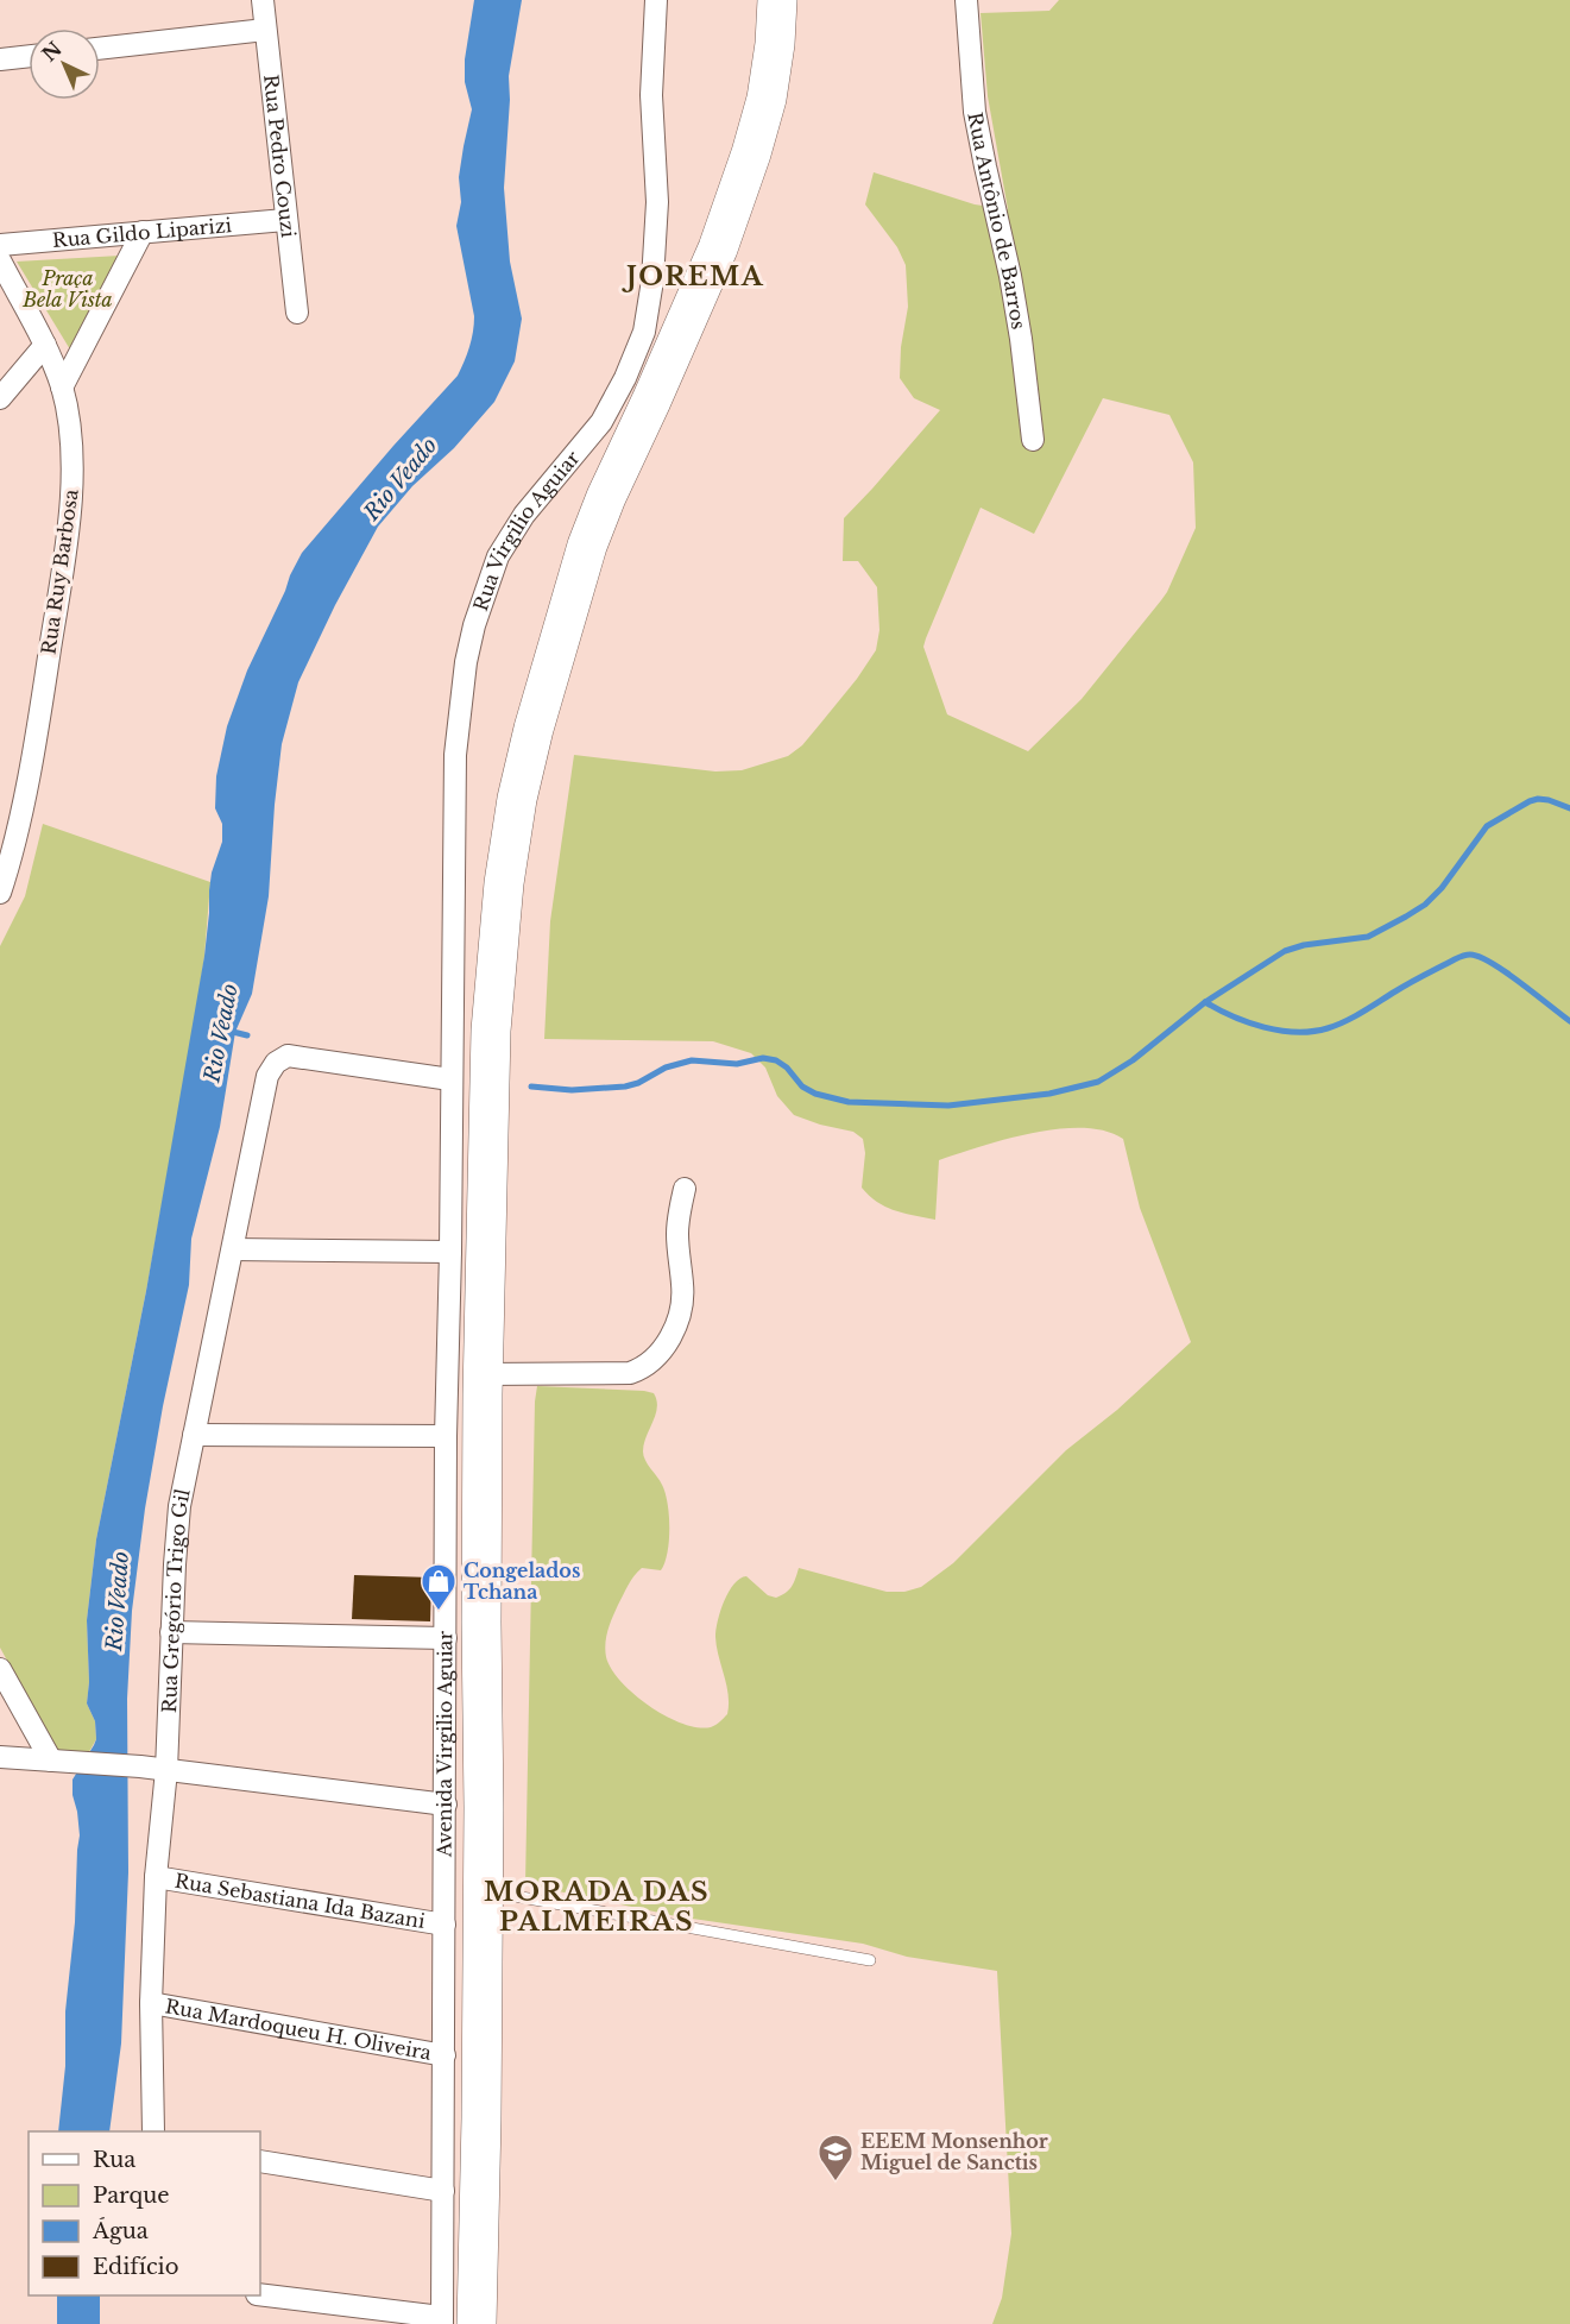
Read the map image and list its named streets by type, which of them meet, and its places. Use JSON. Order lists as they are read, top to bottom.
{
  "streets": {
    "street": [
      "Rua Pedro Couzi",
      "Rua Antônio de Barros",
      "Rua Gildo Liparizi",
      "Rua Virgilio Aguiar",
      "Rua Ruy Barbosa",
      "Rua Gregório Trigo Gil",
      "Avenida Virgilio Aguiar",
      "Rua Sebastiana Ida Bazani",
      "Rua Mardoqueu H. Oliveira"
    ]
  },
  "crossings": [
    ["Rua Pedro Couzi", "Rua Gildo Liparizi"],
    ["Rua Virgilio Aguiar", "Rua Gregório Trigo Gil"],
    ["Rua Virgilio Aguiar", "Avenida Virgilio Aguiar"],
    ["Rua Gregório Trigo Gil", "Avenida Virgilio Aguiar"],
    ["Rua Gregório Trigo Gil", "Rua Sebastiana Ida Bazani"],
    ["Rua Gregório Trigo Gil", "Rua Mardoqueu H. Oliveira"],
    ["Avenida Virgilio Aguiar", "Rua Sebastiana Ida Bazani"],
    ["Avenida Virgilio Aguiar", "Rua Mardoqueu H. Oliveira"]
  ],
  "districts": ["JOREMA", "MORADA DAS PALMEIRAS"],
  "water": ["Rio Veado"],
  "parks": ["Praça Bela Vista"],
  "places": {
    "shop": ["Congelados Tchana"],
    "school or university": ["EEEM Monsenhor Miguel de Sanctis"]
  },
  "legend": [
    "Rua",
    "Parque",
    "Água",
    "Edifício"
  ],
  "north": "top left"
}
